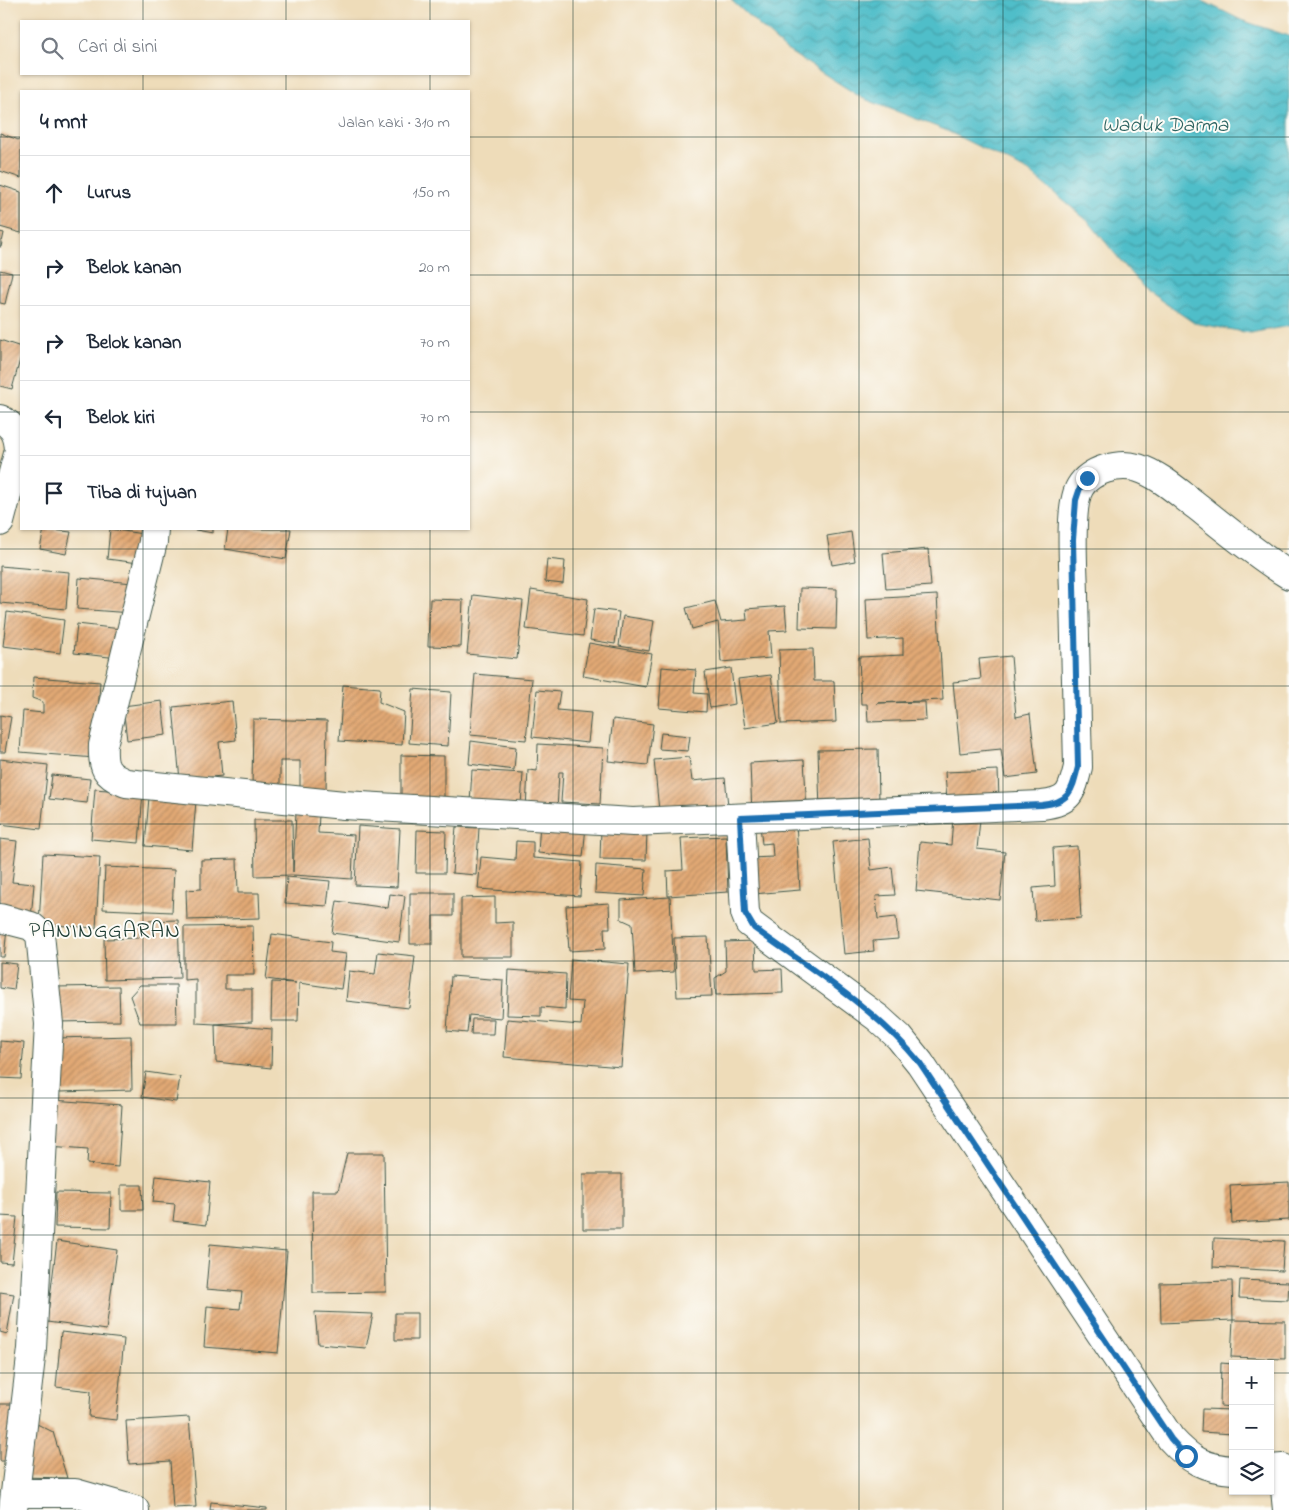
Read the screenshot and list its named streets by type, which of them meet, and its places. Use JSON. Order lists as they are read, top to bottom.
{
  "districts": ["PANINGGARAN"],
  "water": ["Waduk Darma"],
  "page": {
    "search": "Cari di sini",
    "heading": ["4 mnt", "Jalan kaki · 310 m"],
    "list": [
      ["Lurus", "150 m"],
      ["Belok kanan", "20 m"],
      ["Belok kanan", "70 m"],
      ["Belok kiri", "70 m"],
      "Tiba di tujuan"
    ],
    "map_buttons": ["+", "−"]
  }
}
